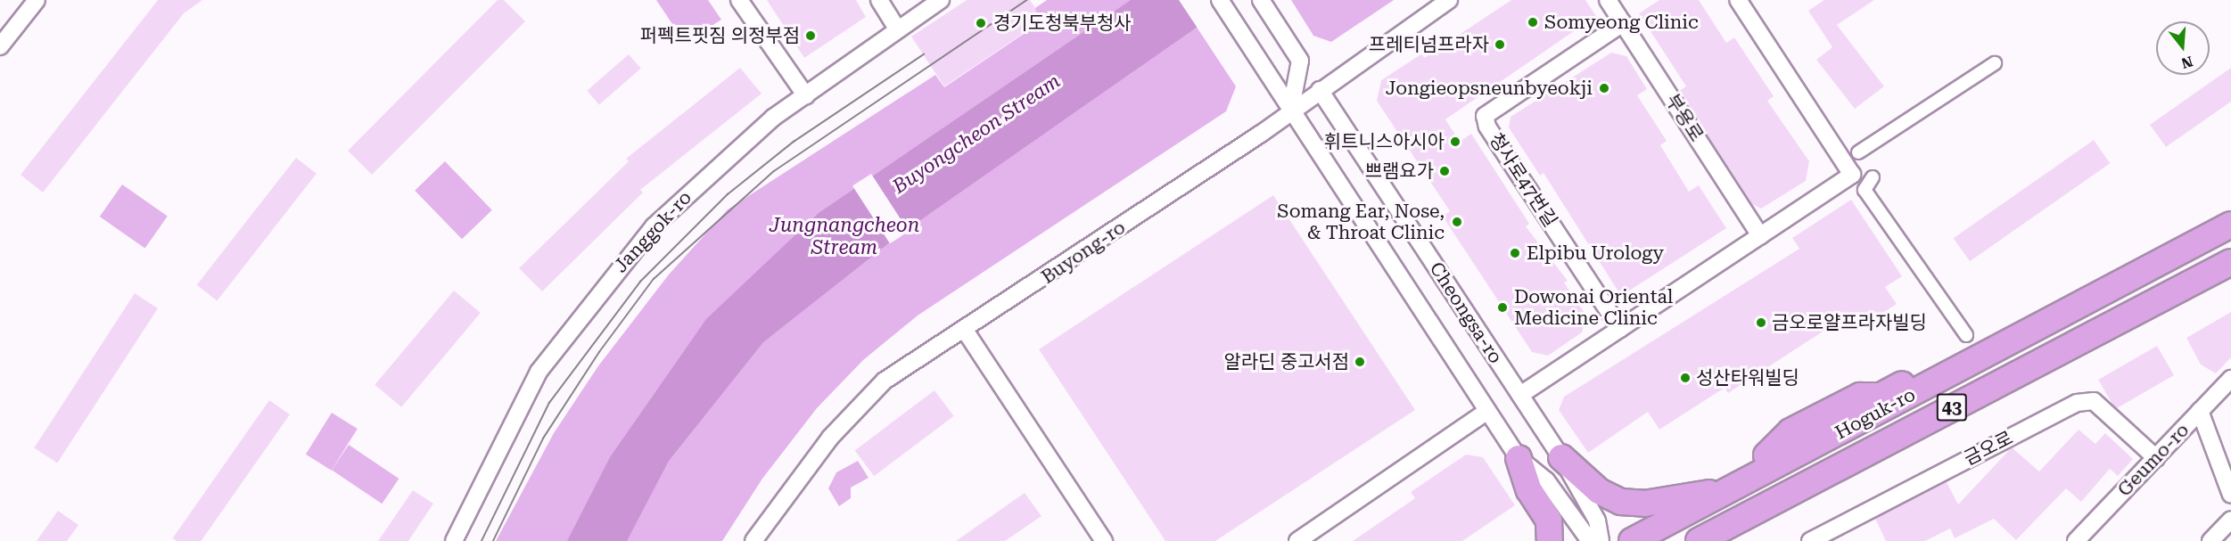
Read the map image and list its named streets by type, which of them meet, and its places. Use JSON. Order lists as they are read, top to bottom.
{
  "streets": {
    "main road": ["43", "Hoguk-ro"],
    "street": [
      "부용로",
      "청사로47번길",
      "Janggok-ro",
      "Buyong-ro",
      "Cheongsa-ro",
      "금오로",
      "Geumo-ro"
    ]
  },
  "crossings": [
    ["부용로", "청사로47번길"],
    ["Buyong-ro", "Cheongsa-ro"],
    ["금오로", "Geumo-ro"]
  ],
  "water": ["Buyongcheon Stream", "Jungnangcheon Stream"],
  "places": [
    "Somyeong Clinic",
    "경기도청북부청사",
    "퍼펙트핏짐 의정부점",
    "프레티넘프라자",
    "Jongieopsneunbyeokji",
    "휘트니스아시아",
    "쁘램요가",
    "Somang Ear, Nose, & Throat Clinic",
    "Elpibu Urology",
    "Dowonai Oriental Medicine Clinic",
    "금오로얄프라자빌딩",
    "알라딘 중고서점",
    "성산타워빌딩"
  ],
  "north": "bottom"
}
